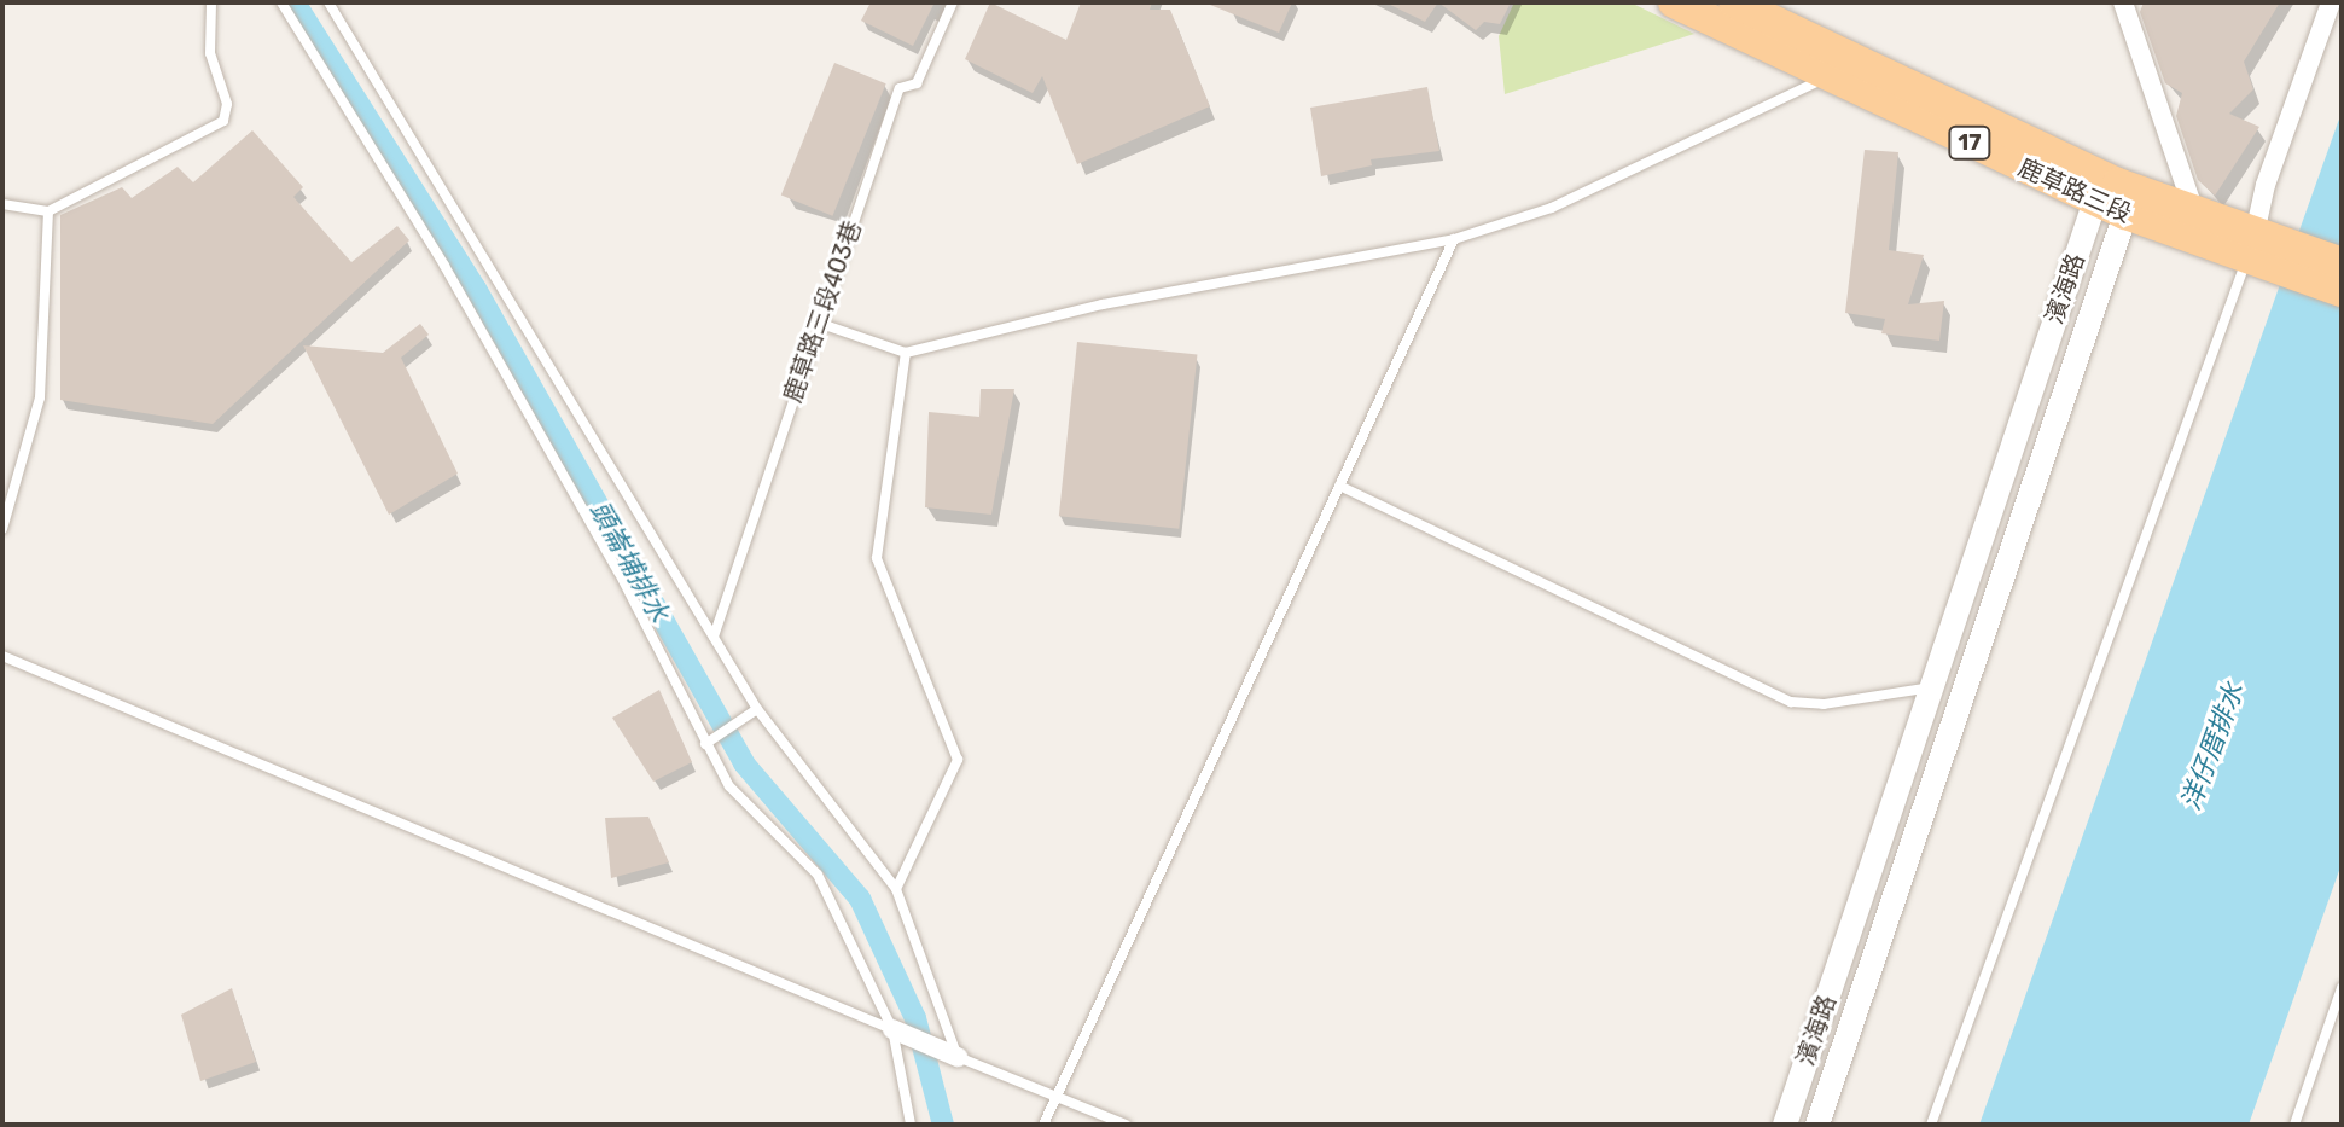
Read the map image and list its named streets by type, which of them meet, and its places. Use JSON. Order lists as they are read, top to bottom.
{
  "streets": {
    "main road": ["17", "鹿草路三段"],
    "street": ["濱海路"],
    "lane": ["鹿草路三段403巷"]
  },
  "crossings": [
    ["17", "鹿草路三段"],
    ["鹿草路三段", "濱海路"]
  ],
  "water": ["頭崙埔排水", "洋仔厝排水"]
}
